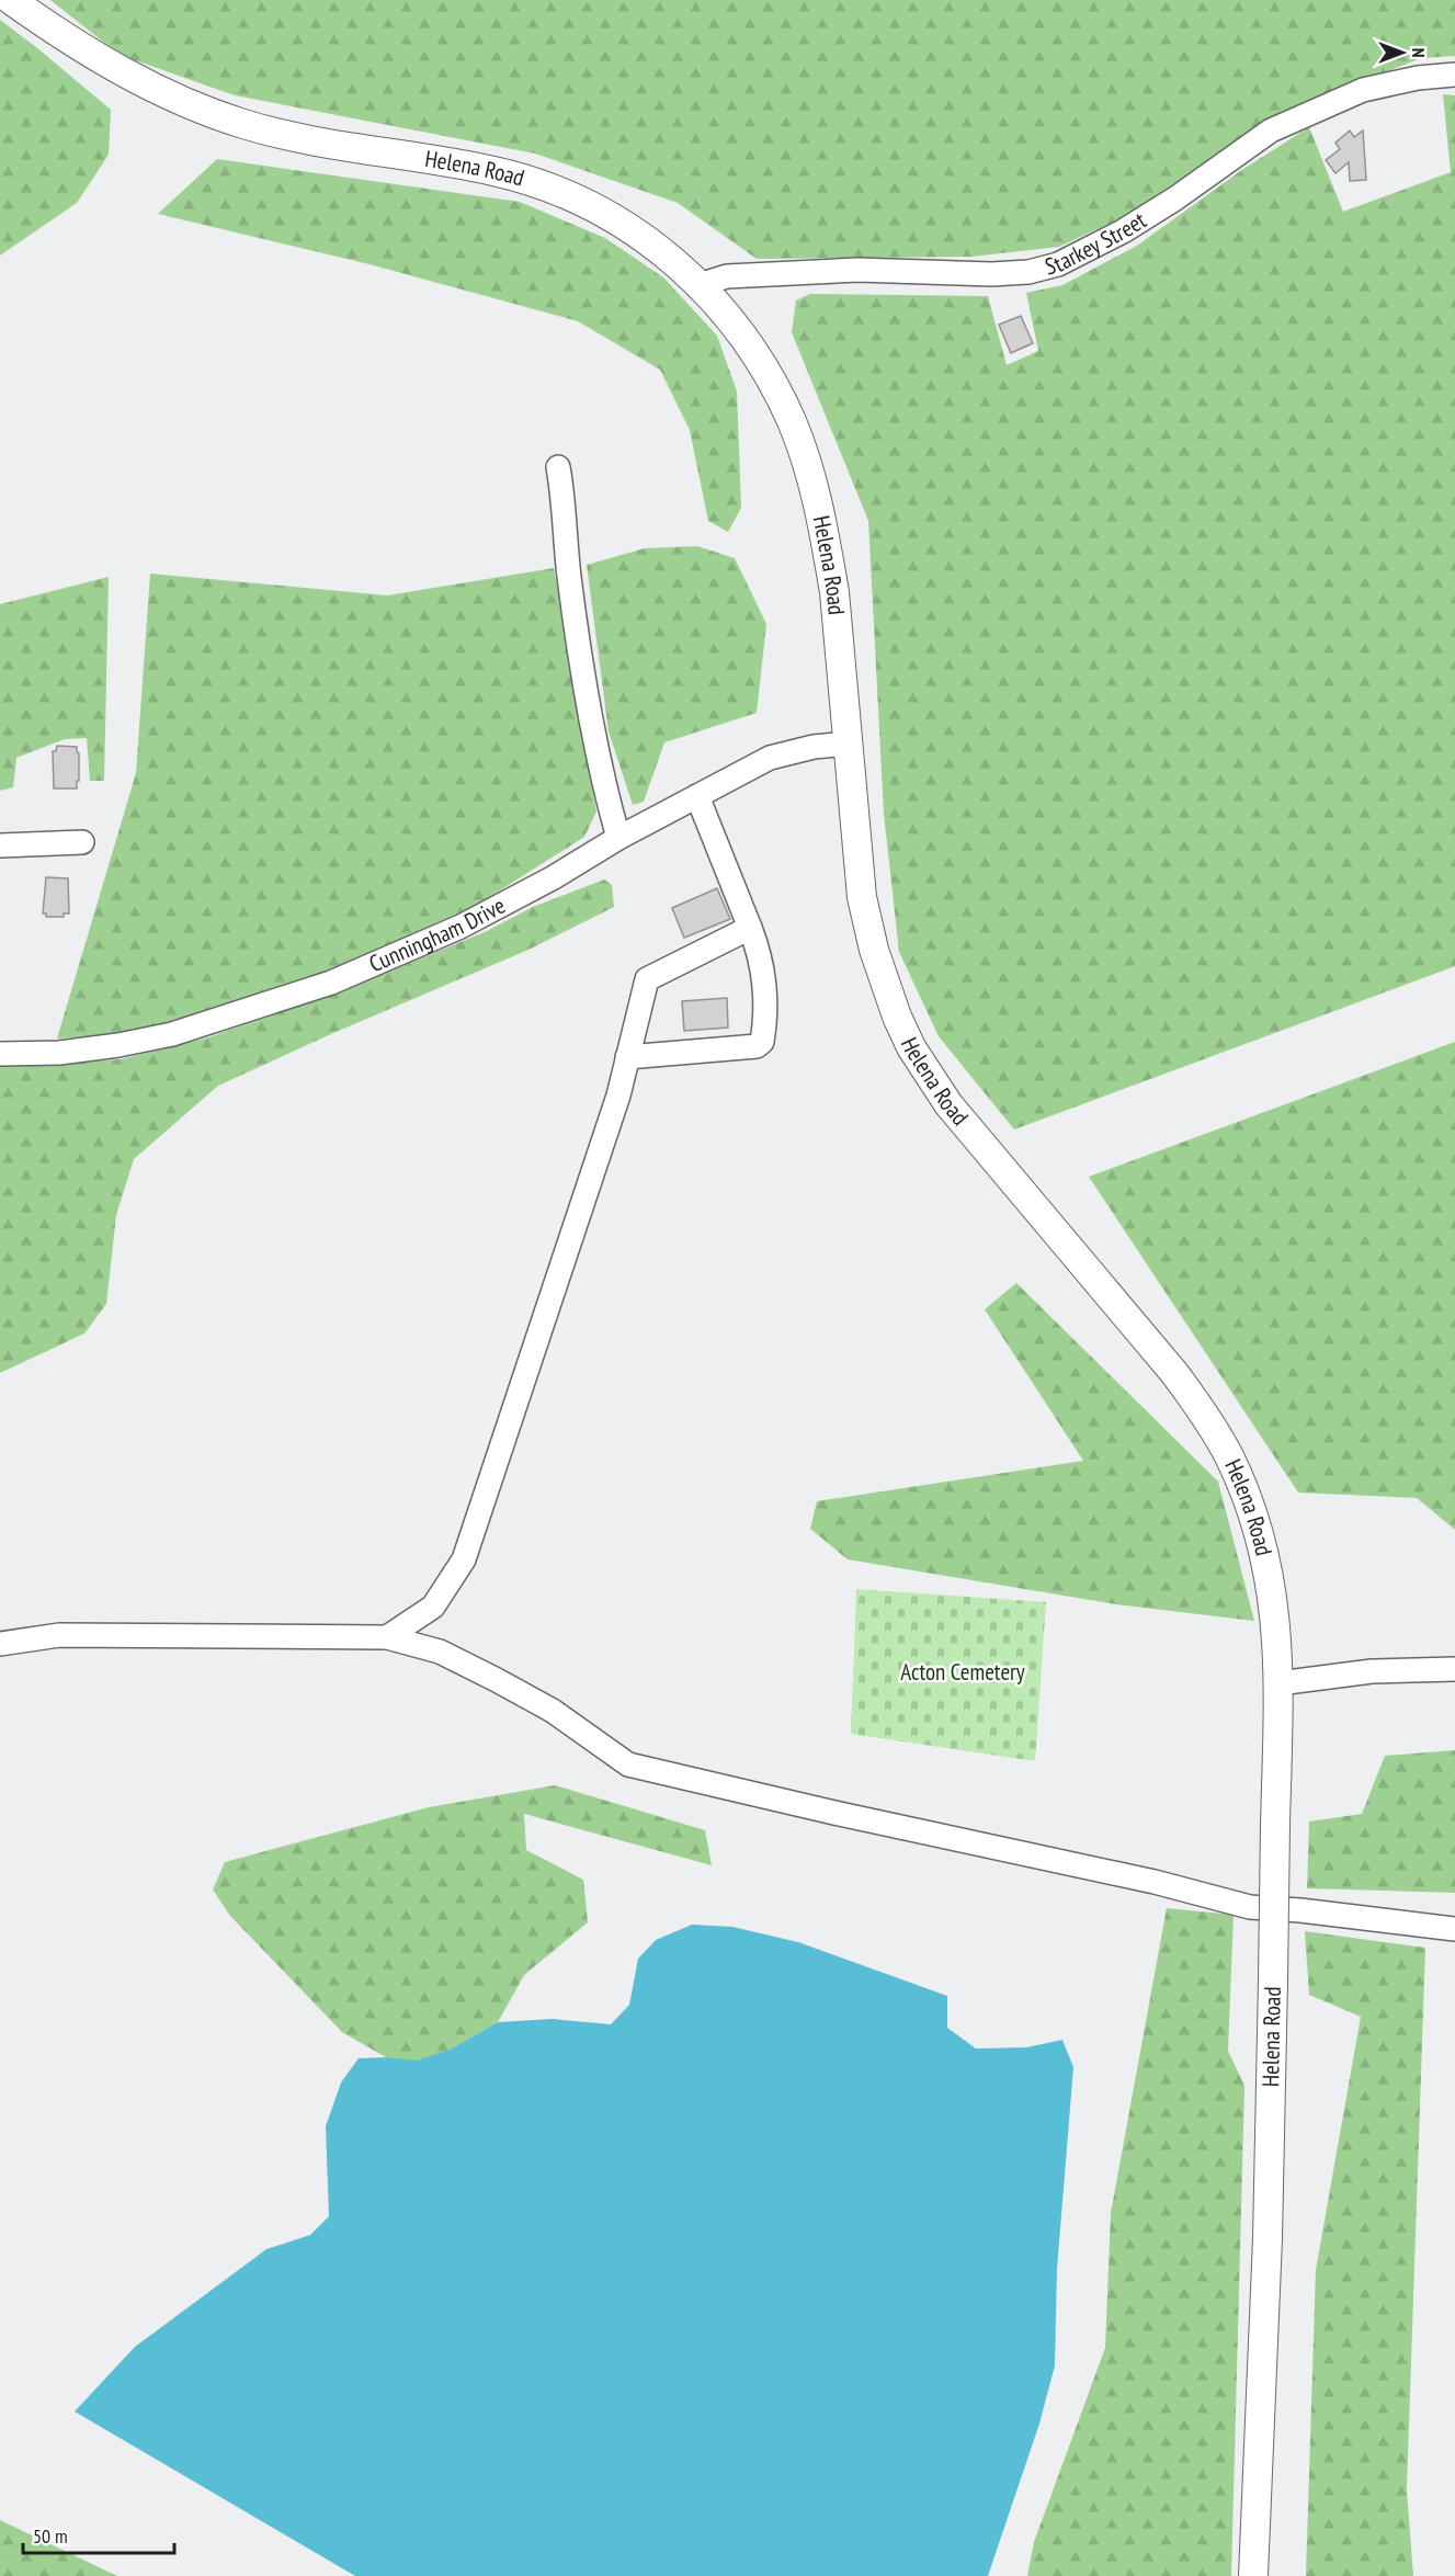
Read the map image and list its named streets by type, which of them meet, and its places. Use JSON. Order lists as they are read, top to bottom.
{
  "streets": {
    "main road": ["Helena Road"],
    "street": ["Starkey Street", "Cunningham Drive"]
  },
  "crossings": [
    ["Helena Road", "Starkey Street"],
    ["Helena Road", "Cunningham Drive"]
  ],
  "parks": ["Acton Cemetery"],
  "scale_bar": "50 m",
  "north": "right"
}
